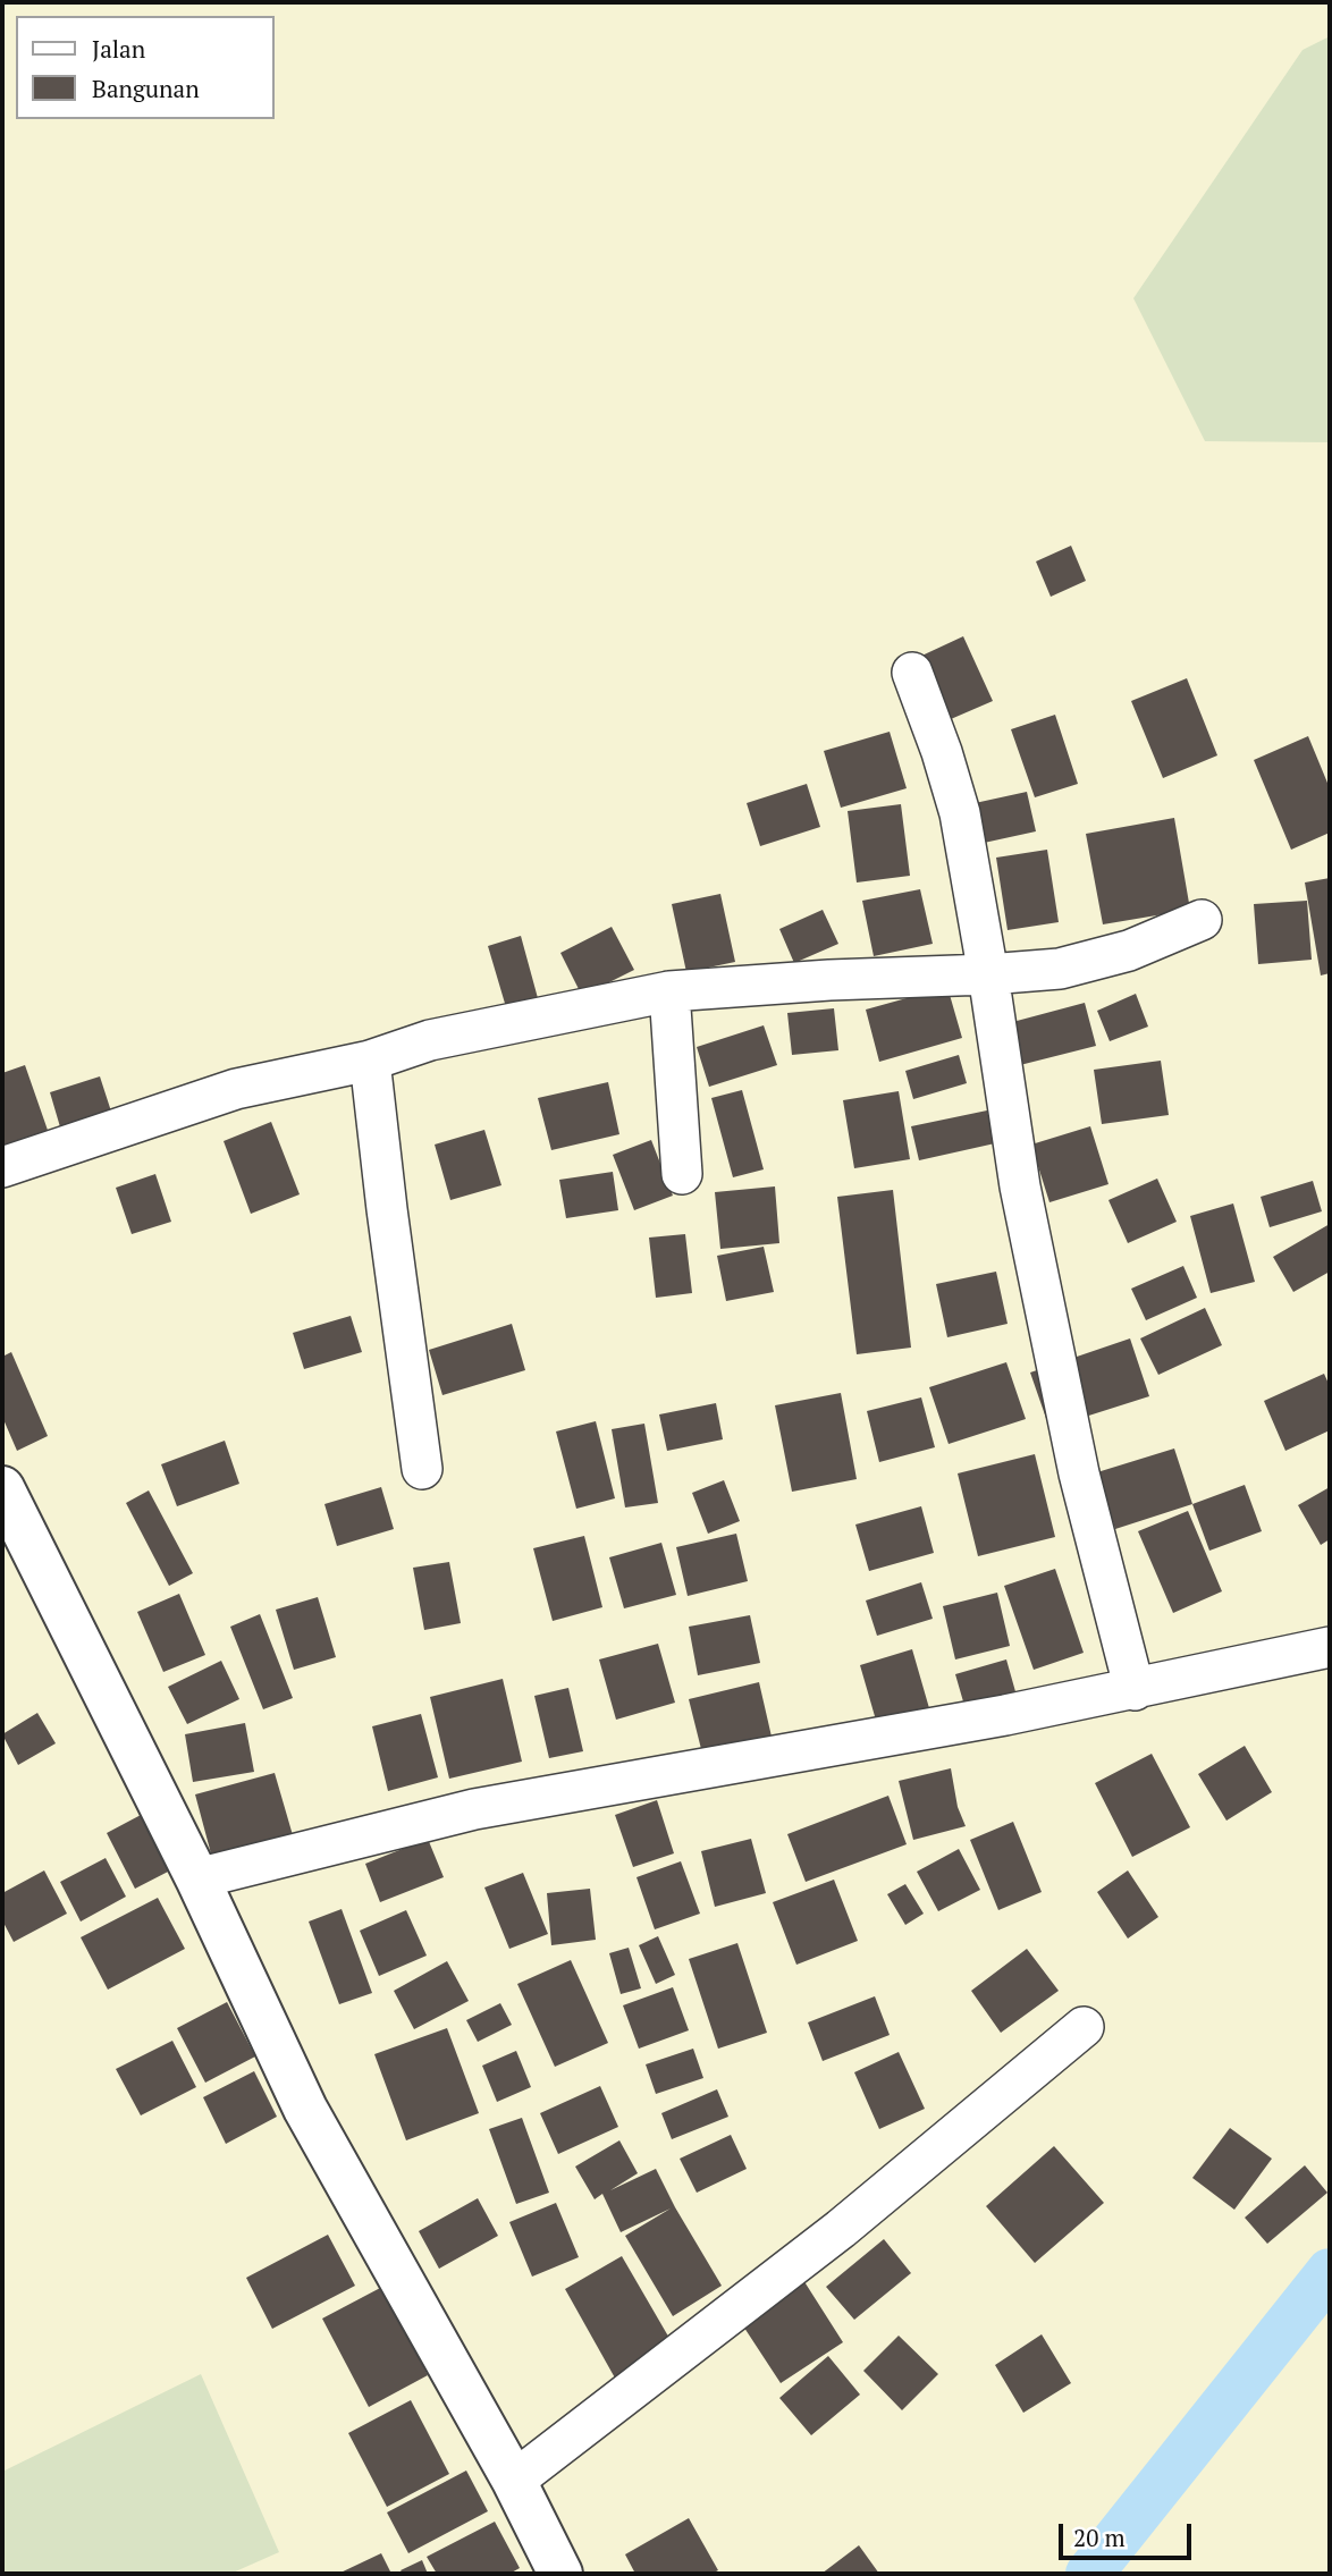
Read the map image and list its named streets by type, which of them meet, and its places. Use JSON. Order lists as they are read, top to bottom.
{
  "legend": ["Jalan", "Bangunan"],
  "scale_bar": "20 m"
}
